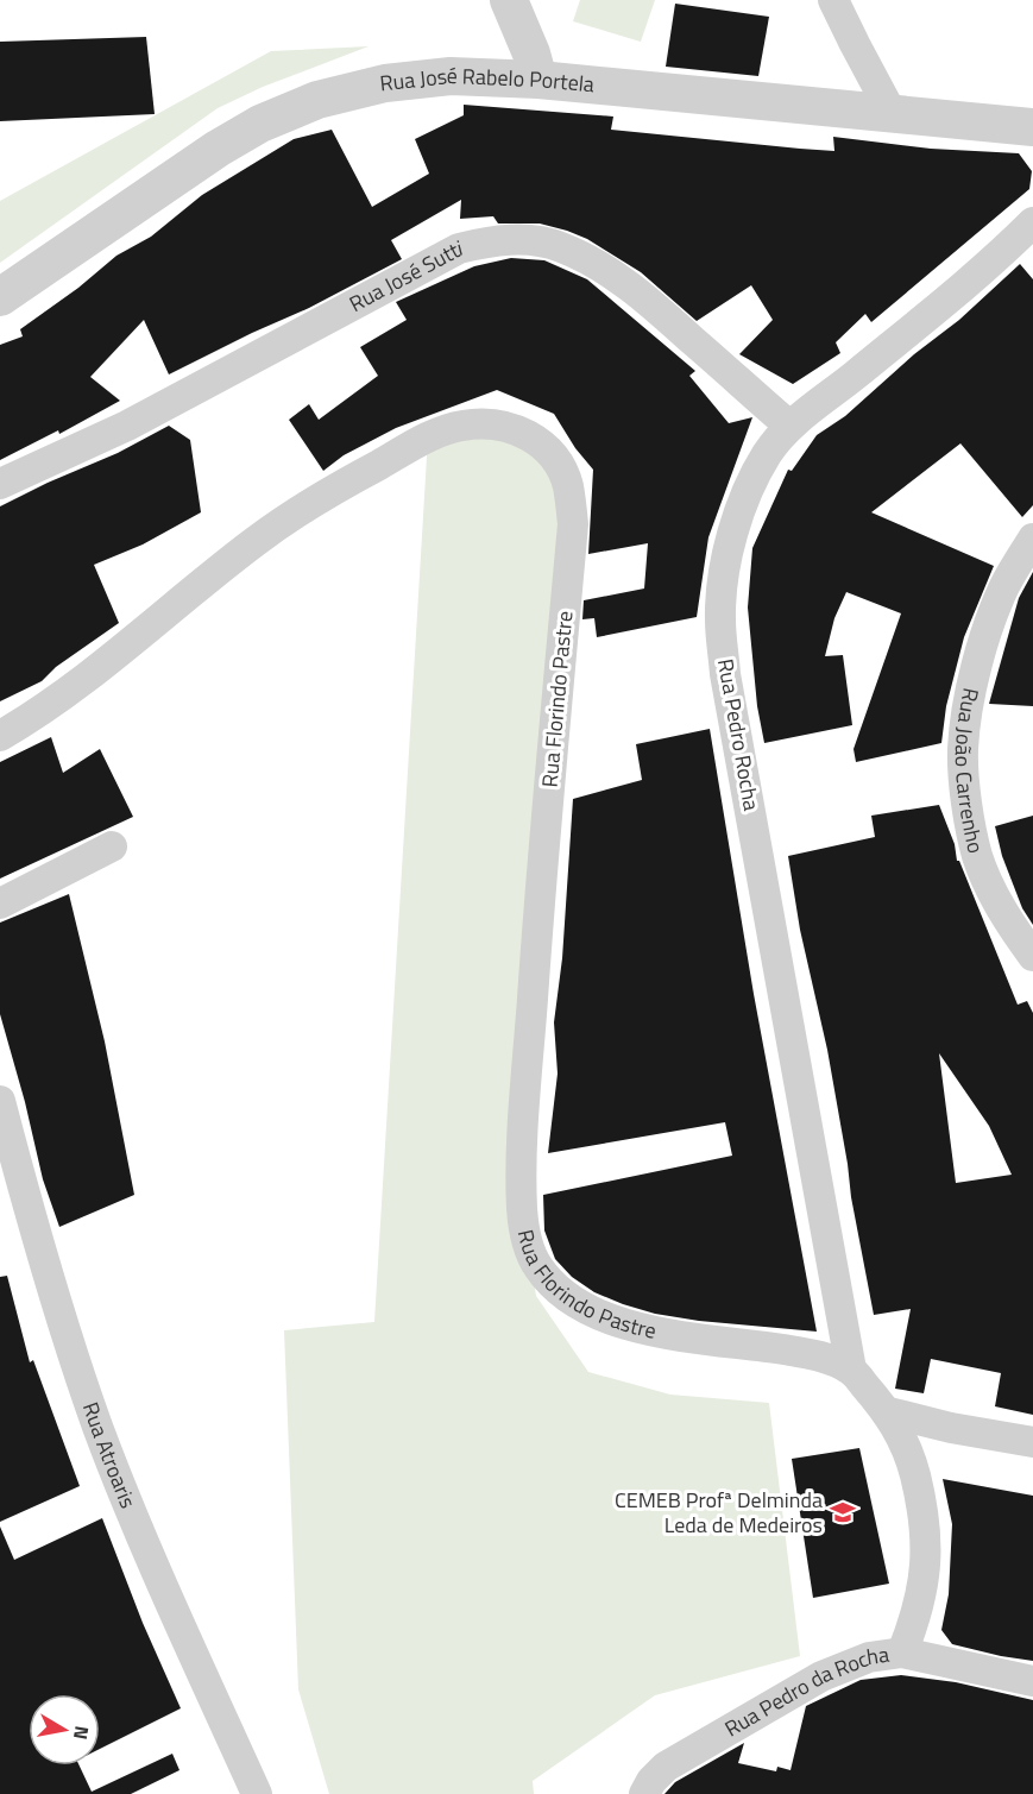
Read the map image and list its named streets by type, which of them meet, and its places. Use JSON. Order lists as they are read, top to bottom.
{
  "streets": {
    "street": [
      "Rua José Rabelo Portela",
      "Rua José Sutti",
      "Rua Florindo Pastre",
      "Rua Pedro Rocha",
      "Rua João Carrenho",
      "Rua Atroaris",
      "Rua Pedro da Rocha"
    ]
  },
  "crossings": [
    ["Rua José Sutti", "Rua Pedro Rocha"],
    ["Rua Florindo Pastre", "Rua Pedro Rocha"],
    ["Rua Florindo Pastre", "Rua Pedro da Rocha"],
    ["Rua Pedro Rocha", "Rua Pedro da Rocha"]
  ],
  "places": {
    "school or university": ["CEMEB Profª Delminda Leda de Medeiros"]
  },
  "north": "right"
}
